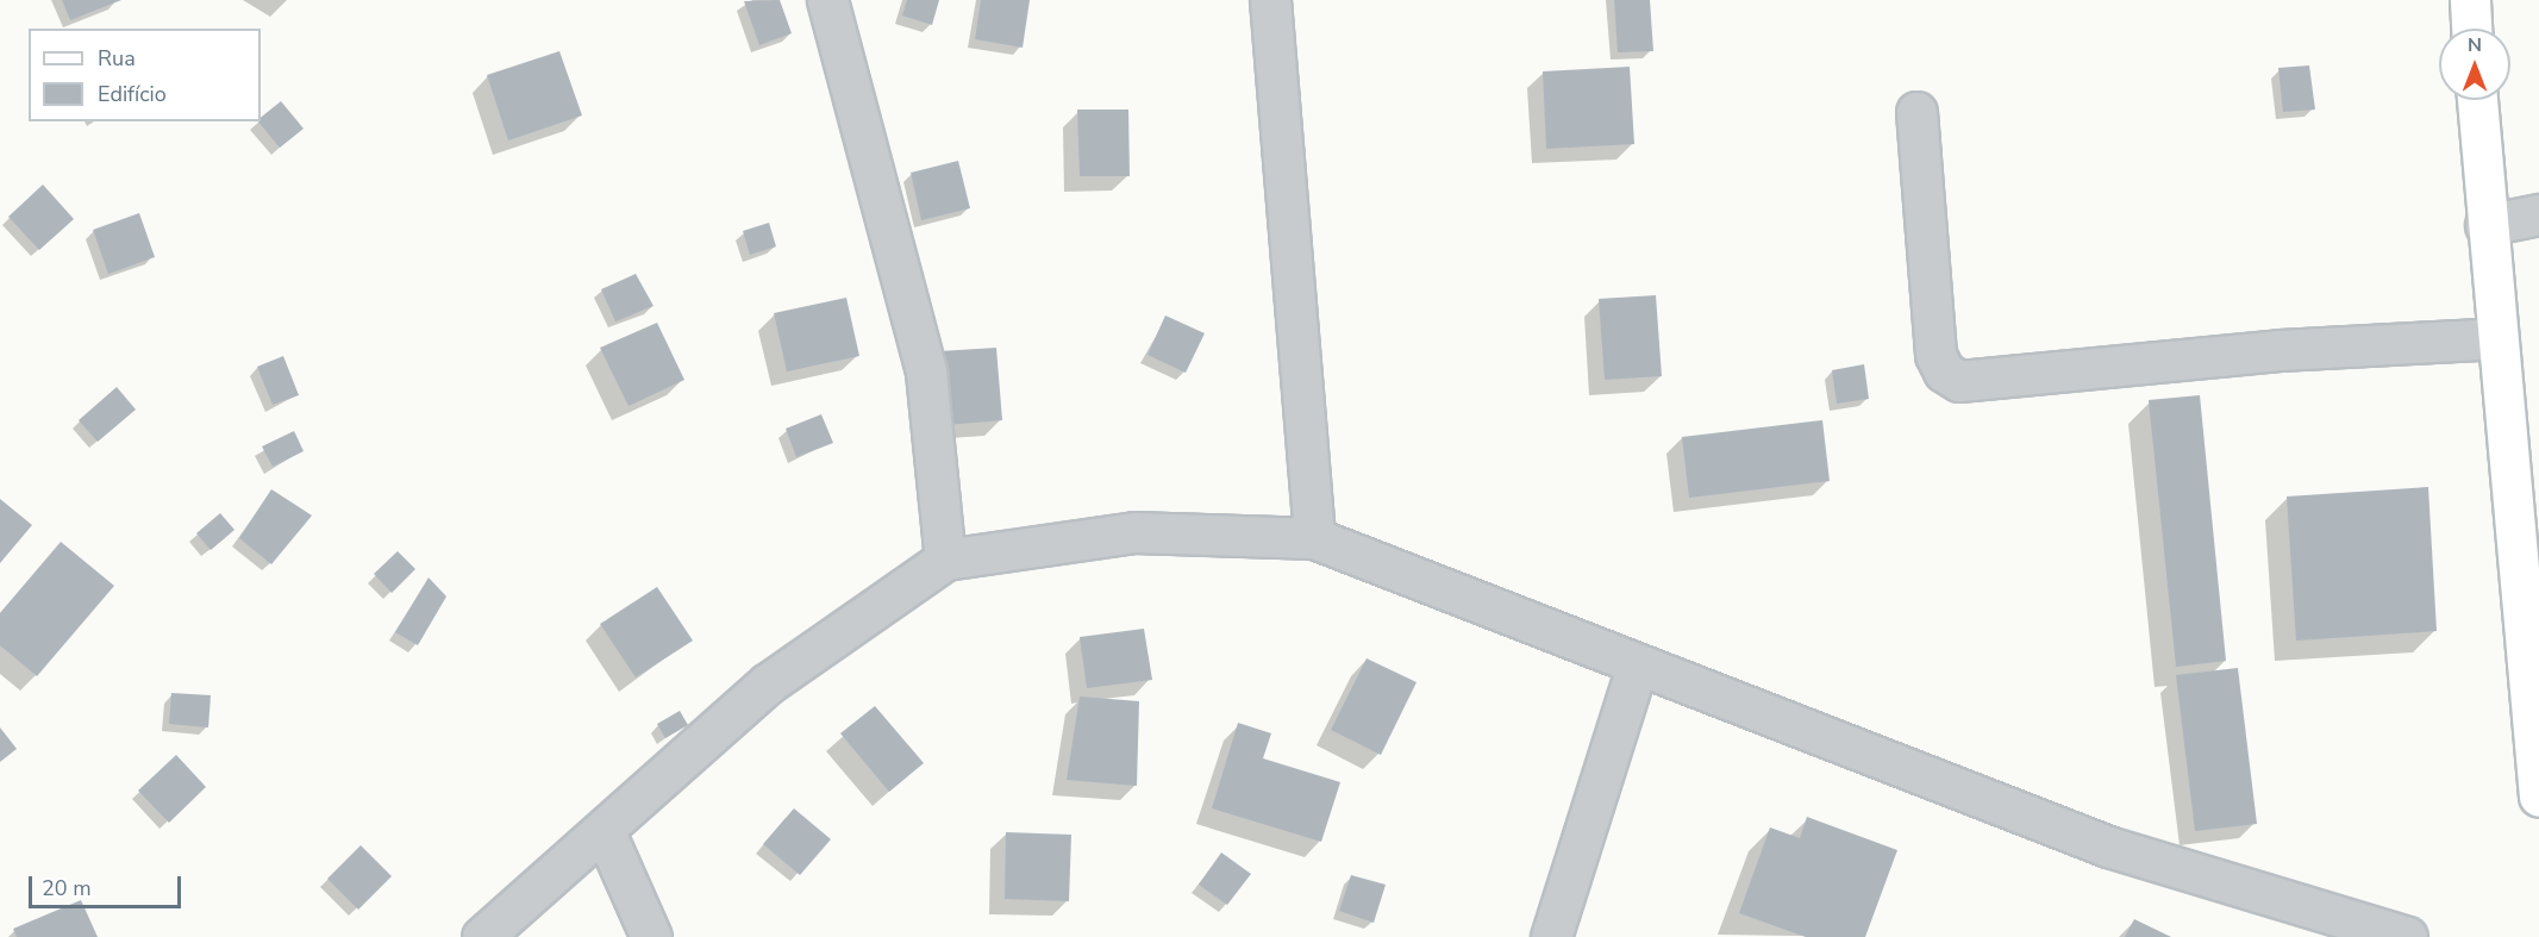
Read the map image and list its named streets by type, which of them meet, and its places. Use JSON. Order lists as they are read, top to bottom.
{
  "legend": ["Rua", "Edifício"],
  "scale_bar": "20 m",
  "north": "top"
}
